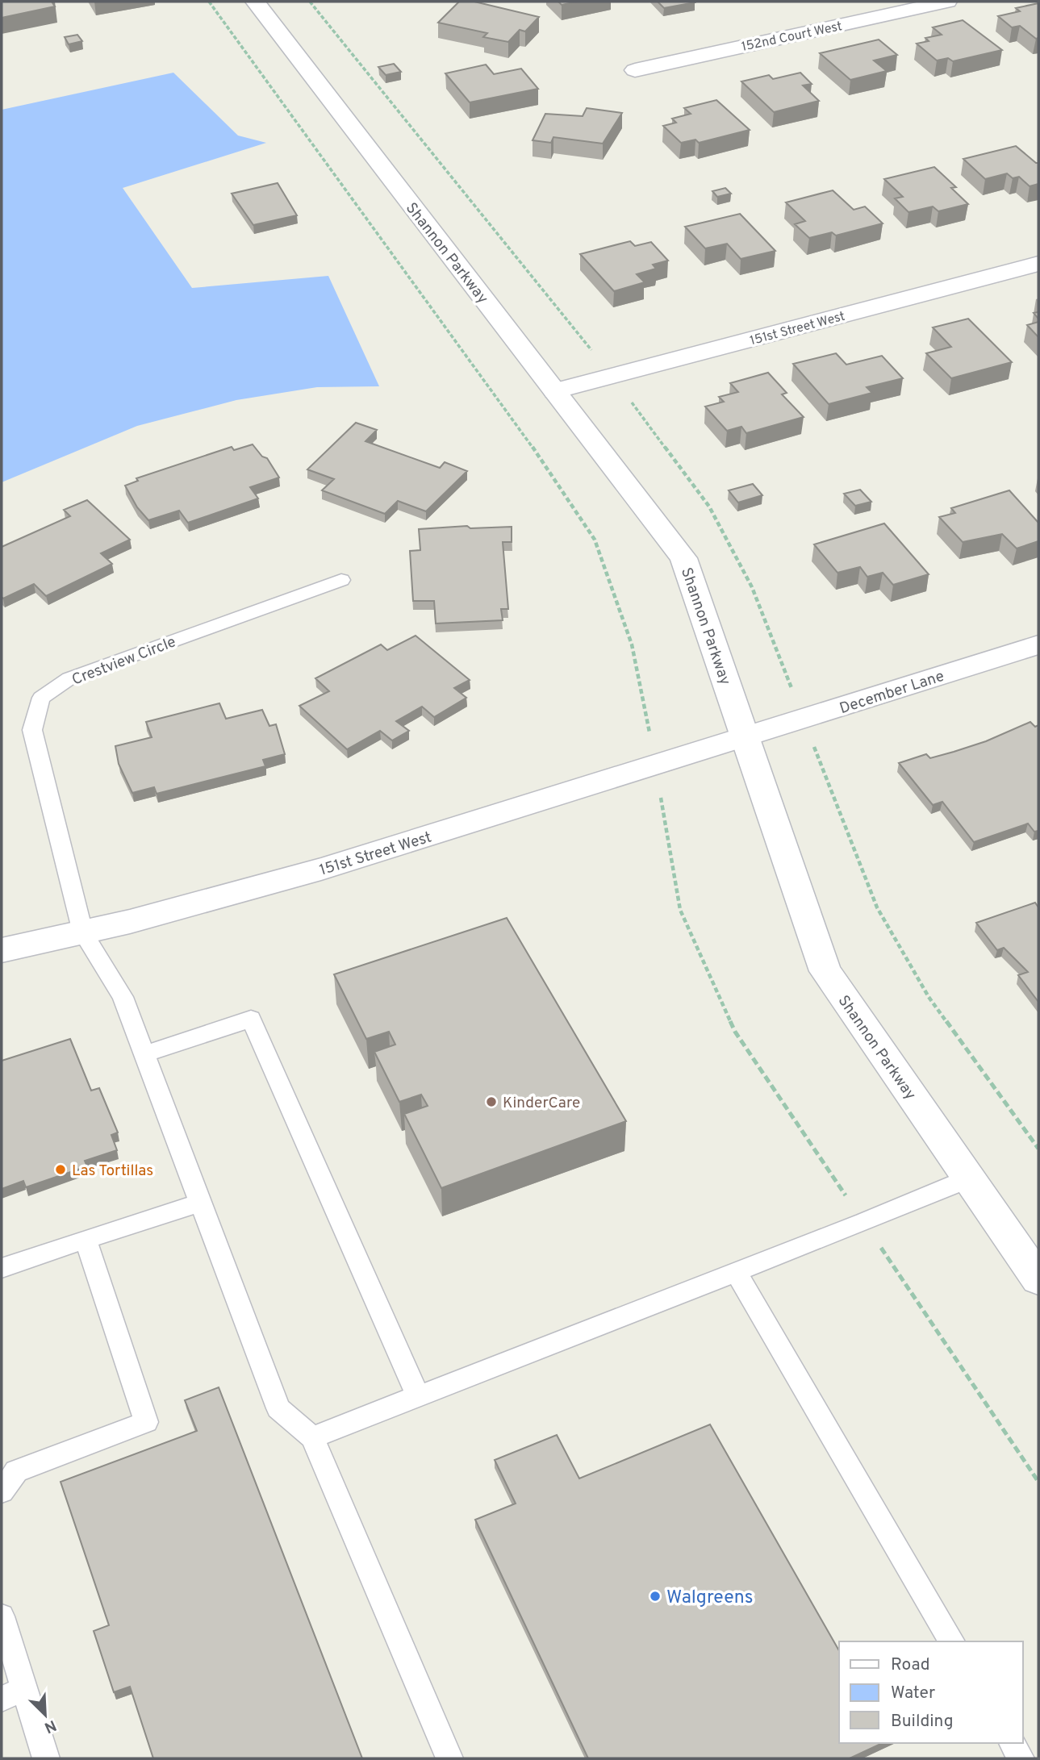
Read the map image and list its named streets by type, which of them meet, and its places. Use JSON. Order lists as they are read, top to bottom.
{
  "streets": {
    "street": [
      "152nd Court West",
      "Shannon Parkway",
      "151st Street West",
      "December Lane"
    ],
    "lane": ["Crestview Circle"]
  },
  "crossings": [
    ["Shannon Parkway", "151st Street West"],
    ["Shannon Parkway", "December Lane"],
    ["151st Street West", "Crestview Circle"],
    ["151st Street West", "December Lane"]
  ],
  "places": ["KinderCare", "Las Tortillas", "Walgreens"],
  "legend": ["Road", "Water", "Building"],
  "north": "bottom right"
}
